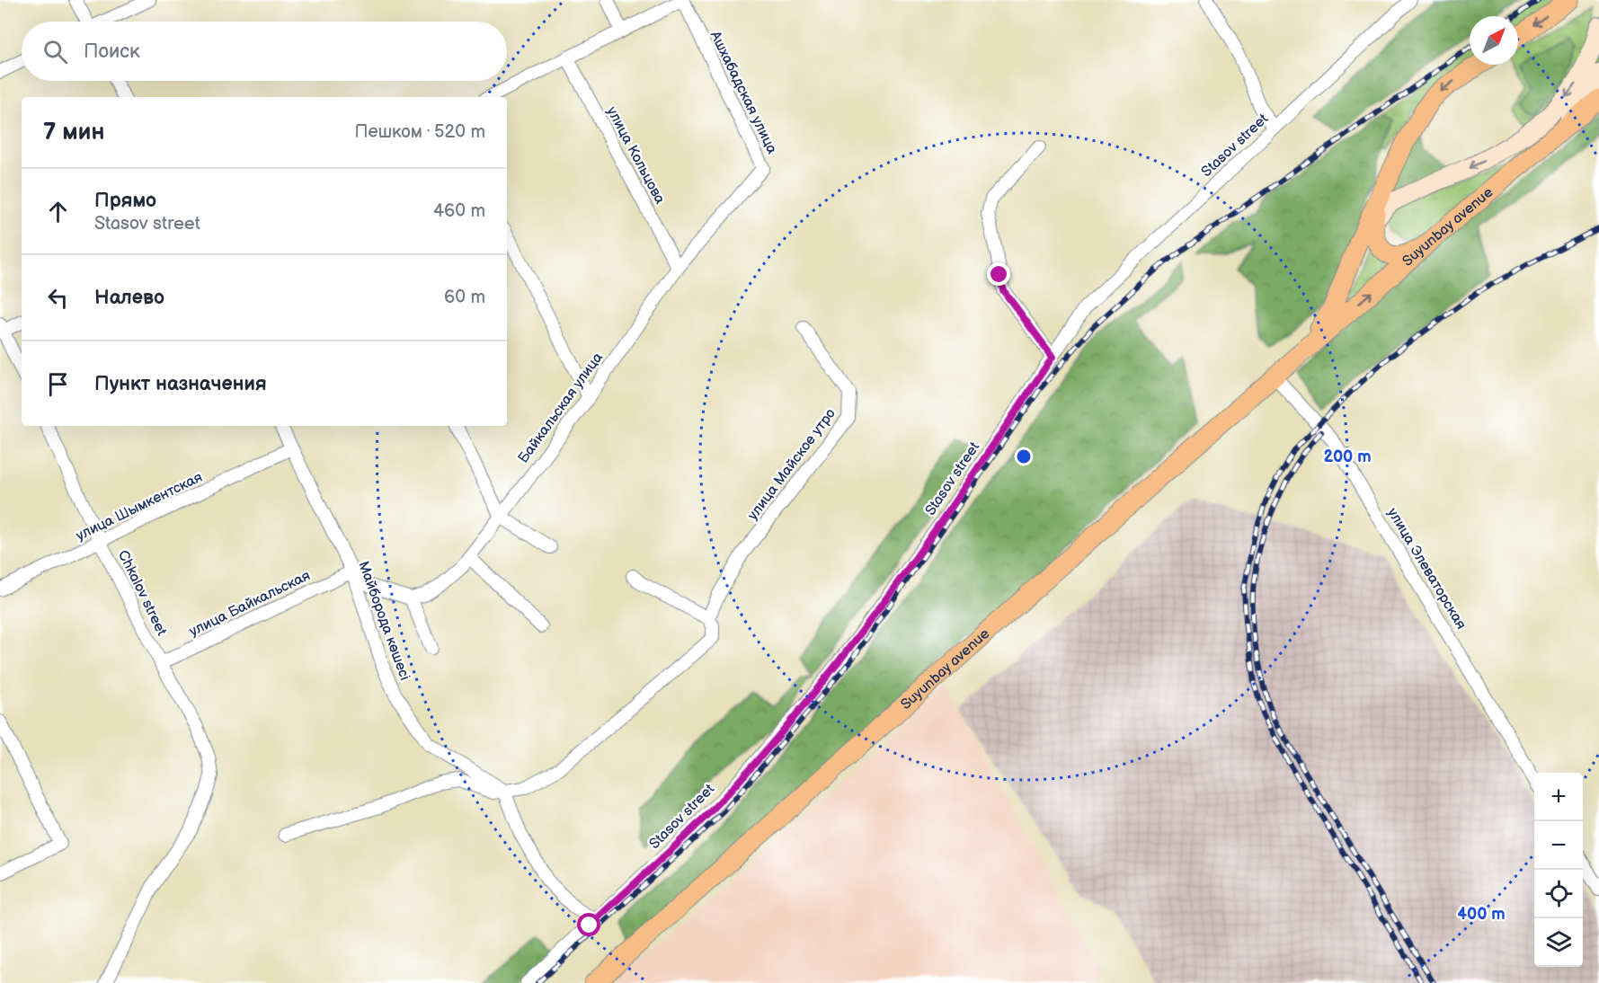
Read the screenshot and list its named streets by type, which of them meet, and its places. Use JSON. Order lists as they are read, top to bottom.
{
  "streets": {
    "main road": ["Suyunbay avenue"],
    "street": [
      "Ашхабадская улица",
      "Stasov street",
      "улица Кольцова",
      "Байкальская улица",
      "улица Майское утро",
      "улица Шымкентская",
      "улица Элеваторская",
      "Chkalov street",
      "улица Байкальская",
      "Майборода көшесі"
    ]
  },
  "crossings": [
    ["Ашхабадская улица", "Байкальская улица"],
    ["улица Кольцова", "Байкальская улица"],
    ["Suyunbay avenue", "улица Элеваторская"],
    ["улица Шымкентская", "Chkalov street"],
    ["улица Шымкентская", "Майборода көшесі"],
    ["Chkalov street", "улица Байкальская"],
    ["улица Байкальская", "Майборода көшесі"]
  ],
  "north": "top right",
  "page": {
    "search": "Поиск",
    "heading": ["7 мин", "Пешком · 520 m"],
    "list": [
      ["Прямо", "Stasov street", "460 m"],
      ["Налево", "60 m"],
      "Пункт назначения"
    ],
    "map_buttons": ["+", "−"]
  },
  "rings": ["200 m", "400 m"]
}
